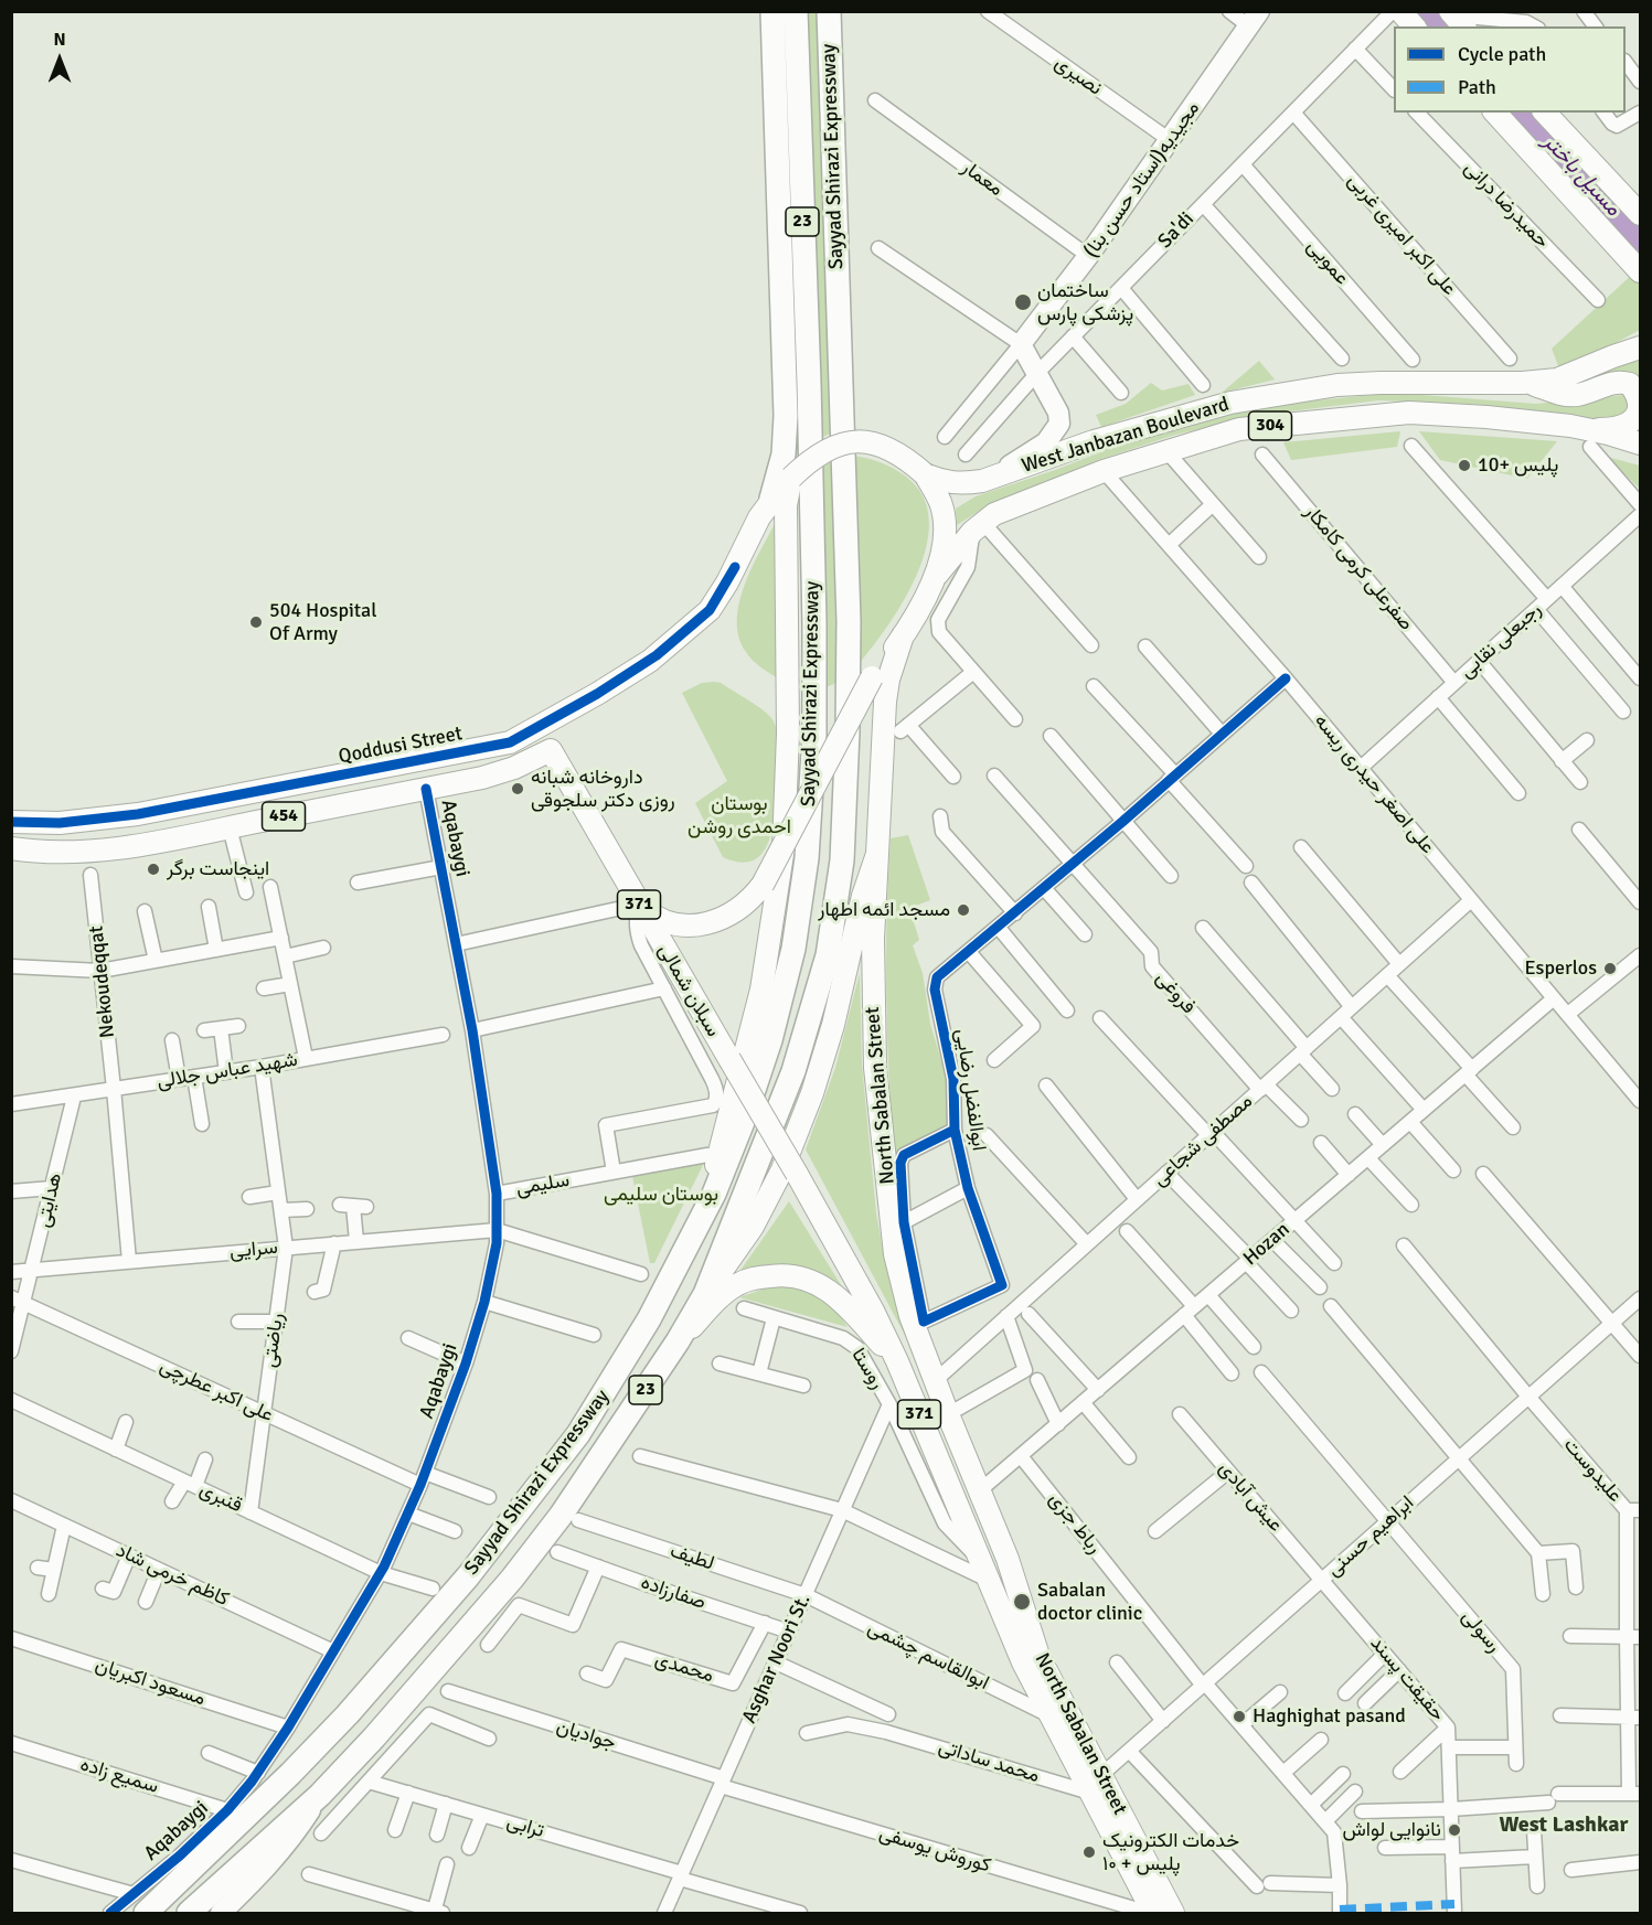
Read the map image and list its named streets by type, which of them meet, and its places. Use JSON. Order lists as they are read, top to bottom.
{
  "streets": {
    "highway": ["Sayyad Shirazi Expressway", "23"],
    "main road": [
      "مجیدیه(استاد حسن بنا)",
      "304",
      "West Janbazan Boulevard",
      "Qoddusi Street",
      "454",
      "371",
      "سبلان شمالی",
      "North Sabalan Street"
    ],
    "street": [
      "نصیری",
      "معمار",
      "حمیدرضا درانی",
      "Sa'di",
      "علی اکبر امیری غربی",
      "عمویی",
      "صفرعلی کرمی کامکار",
      "رجبعلی نقابی",
      "علی اصغر حیدری ریسه",
      "Aqabaygi",
      "Nekoudeqqat",
      "فروغی",
      "شهید عباس جلالی",
      "ابوالفضل رضایی",
      "مصطفی شجاعی",
      "سلیمی",
      "هدایتی",
      "Hozan",
      "سرایی",
      "ریاضتی",
      "روستا",
      "علی اکبر عطرچی",
      "علیدوست",
      "عیش آبادی",
      "قنبری",
      "رباط جزی",
      "ابراهیم حسنی",
      "لطیف",
      "کاظم خرمی شاد",
      "صفارزاده",
      "رسولی",
      "ابوالقاسم چشمی",
      "Asghar Noori St.",
      "محمدی",
      "حقیقت پسند",
      "مسعود اکبریان",
      "جوادیان",
      "محمد ساداتی",
      "سمیع زاده",
      "ترابی",
      "کوروش یوسفی"
    ]
  },
  "crossings": [
    ["نصیری", "مجیدیه(استاد حسن بنا)"],
    ["Sayyad Shirazi Expressway", "Aqabaygi"],
    ["معمار", "مجیدیه(استاد حسن بنا)"],
    ["Sa'di", "علی اکبر امیری غربی"],
    ["Sa'di", "عمویی"],
    ["West Janbazan Boulevard", "Qoddusi Street"],
    ["West Janbazan Boulevard", "علی اصغر حیدری ریسه"],
    ["صفرعلی کرمی کامکار", "رجبعلی نقابی"],
    ["رجبعلی نقابی", "علی اصغر حیدری ریسه"],
    ["علی اصغر حیدری ریسه", "ابوالفضل رضایی"],
    ["علی اصغر حیدری ریسه", "مصطفی شجاعی"],
    ["علی اصغر حیدری ریسه", "Hozan"],
    ["454", "Aqabaygi"],
    ["454", "سبلان شمالی"],
    ["Aqabaygi", "سلیمی"],
    ["Aqabaygi", "سرایی"],
    ["Aqabaygi", "علی اکبر عطرچی"],
    ["Aqabaygi", "قنبری"],
    ["Aqabaygi", "کاظم خرمی شاد"],
    ["Aqabaygi", "مسعود اکبریان"],
    ["Aqabaygi", "سمیع زاده"],
    ["371", "سبلان شمالی"],
    ["371", "North Sabalan Street"],
    ["371", "روستا"],
    ["Nekoudeqqat", "شهید عباس جلالی"],
    ["Nekoudeqqat", "سرایی"],
    ["فروغی", "ابوالفضل رضایی"],
    ["فروغی", "مصطفی شجاعی"],
    ["شهید عباس جلالی", "هدایتی"],
    ["شهید عباس جلالی", "ریاضتی"],
    ["North Sabalan Street", "مصطفی شجاعی"],
    ["North Sabalan Street", "Hozan"],
    ["North Sabalan Street", "ابراهیم حسنی"],
    ["North Sabalan Street", "ابوالقاسم چشمی"],
    ["North Sabalan Street", "محمد ساداتی"],
    ["North Sabalan Street", "کوروش یوسفی"],
    ["هدایتی", "سرایی"],
    ["هدایتی", "علی اکبر عطرچی"],
    ["Hozan", "رباط جزی"],
    ["سرایی", "ریاضتی"],
    ["ریاضتی", "علی اکبر عطرچی"],
    ["ریاضتی", "قنبری"],
    ["روستا", "Asghar Noori St."],
    ["علیدوست", "ابراهیم حسنی"],
    ["عیش آبادی", "ابراهیم حسنی"],
    ["عیش آبادی", "حقیقت پسند"],
    ["رباط جزی", "ابراهیم حسنی"],
    ["ابراهیم حسنی", "رسولی"],
    ["ابراهیم حسنی", "حقیقت پسند"],
    ["ابراهیم حسنی", "محمد ساداتی"],
    ["لطیف", "ابوالقاسم چشمی"],
    ["لطیف", "Asghar Noori St."],
    ["صفارزاده", "Asghar Noori St."],
    ["صفارزاده", "محمدی"],
    ["ابوالقاسم چشمی", "Asghar Noori St."],
    ["Asghar Noori St.", "جوادیان"],
    ["Asghar Noori St.", "ترابی"],
    ["Asghar Noori St.", "کوروش یوسفی"],
    ["جوادیان", "کوروش یوسفی"]
  ],
  "districts": ["West Lashkar"],
  "water": ["مسیل باختر"],
  "parks": ["بوستان احمدی روشن", "بوستان سلیمی"],
  "places": [
    "ساختمان پزشکی پارس",
    "پلیس +10",
    "504 Hospital Of Army",
    "داروخانه شبانه روزی دکتر سلجوقی",
    "اینجاست برگر",
    "مسجد ائمه اطهار",
    "Esperlos",
    "Sabalan doctor clinic",
    "Haghighat pasand",
    "نانوایی لواش",
    "خدمات الکترونیک پلیس + ۱۰"
  ],
  "legend": ["Cycle path", "Path"],
  "north": "top"
}
